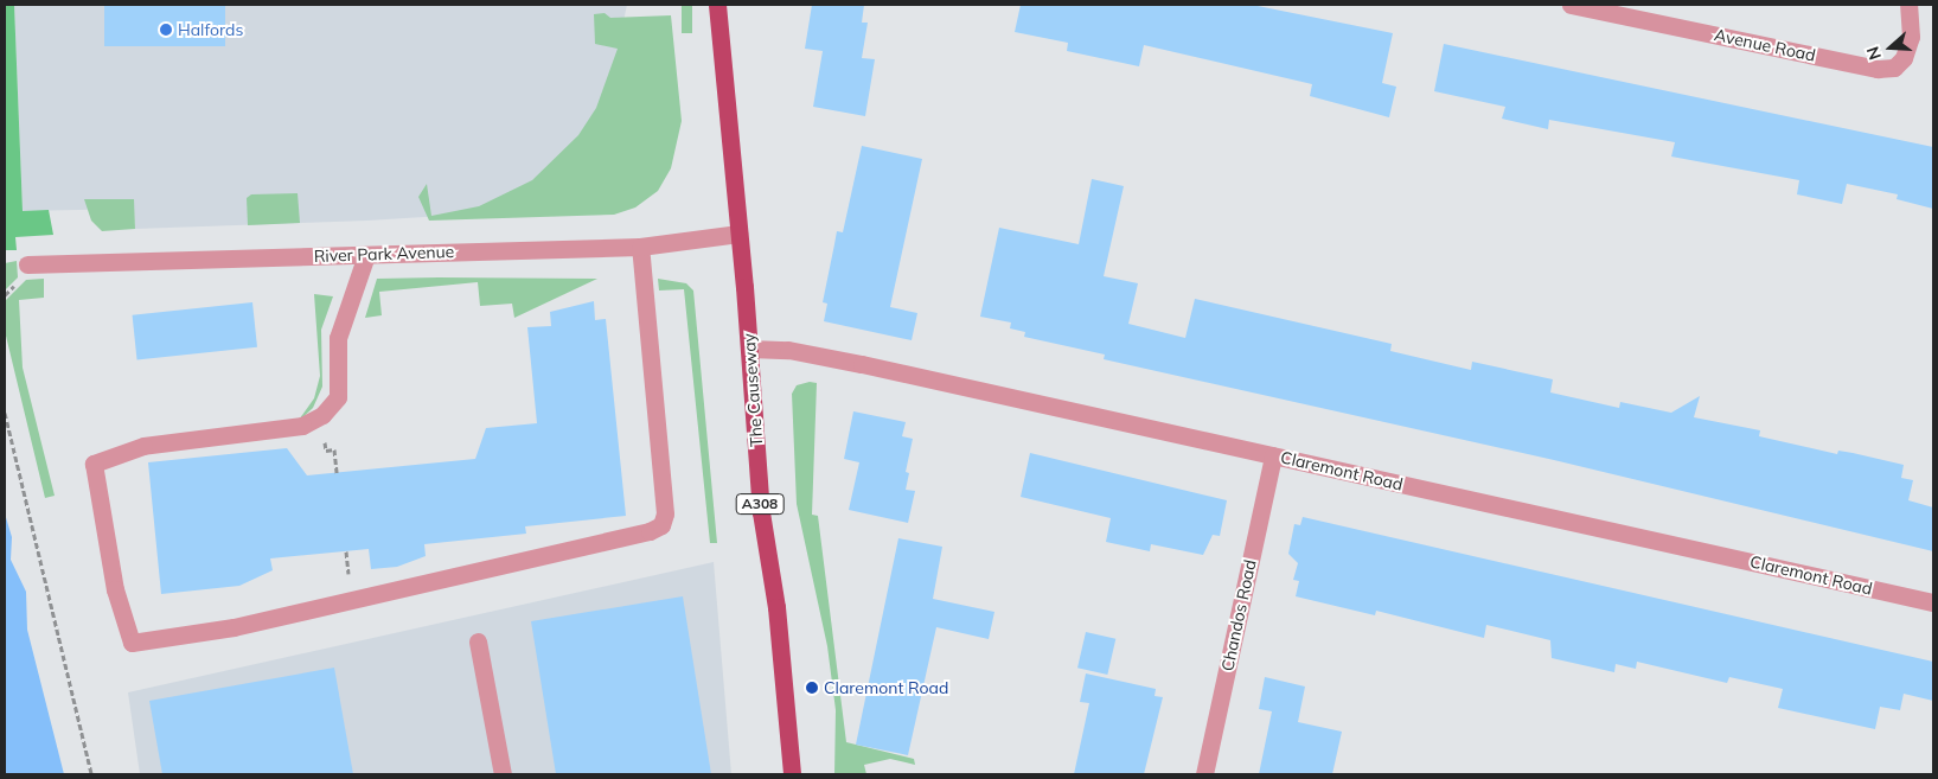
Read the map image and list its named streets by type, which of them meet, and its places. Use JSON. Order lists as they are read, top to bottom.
{
  "streets": {
    "main road": ["The Causeway", "A308"],
    "street": [
      "Avenue Road",
      "River Park Avenue",
      "Claremont Road",
      "Chandos Road"
    ]
  },
  "crossings": [
    ["River Park Avenue", "The Causeway"],
    ["The Causeway", "Claremont Road"],
    ["Claremont Road", "Chandos Road"]
  ],
  "places": ["Halfords", "Claremont Road"],
  "north": "left"
}
